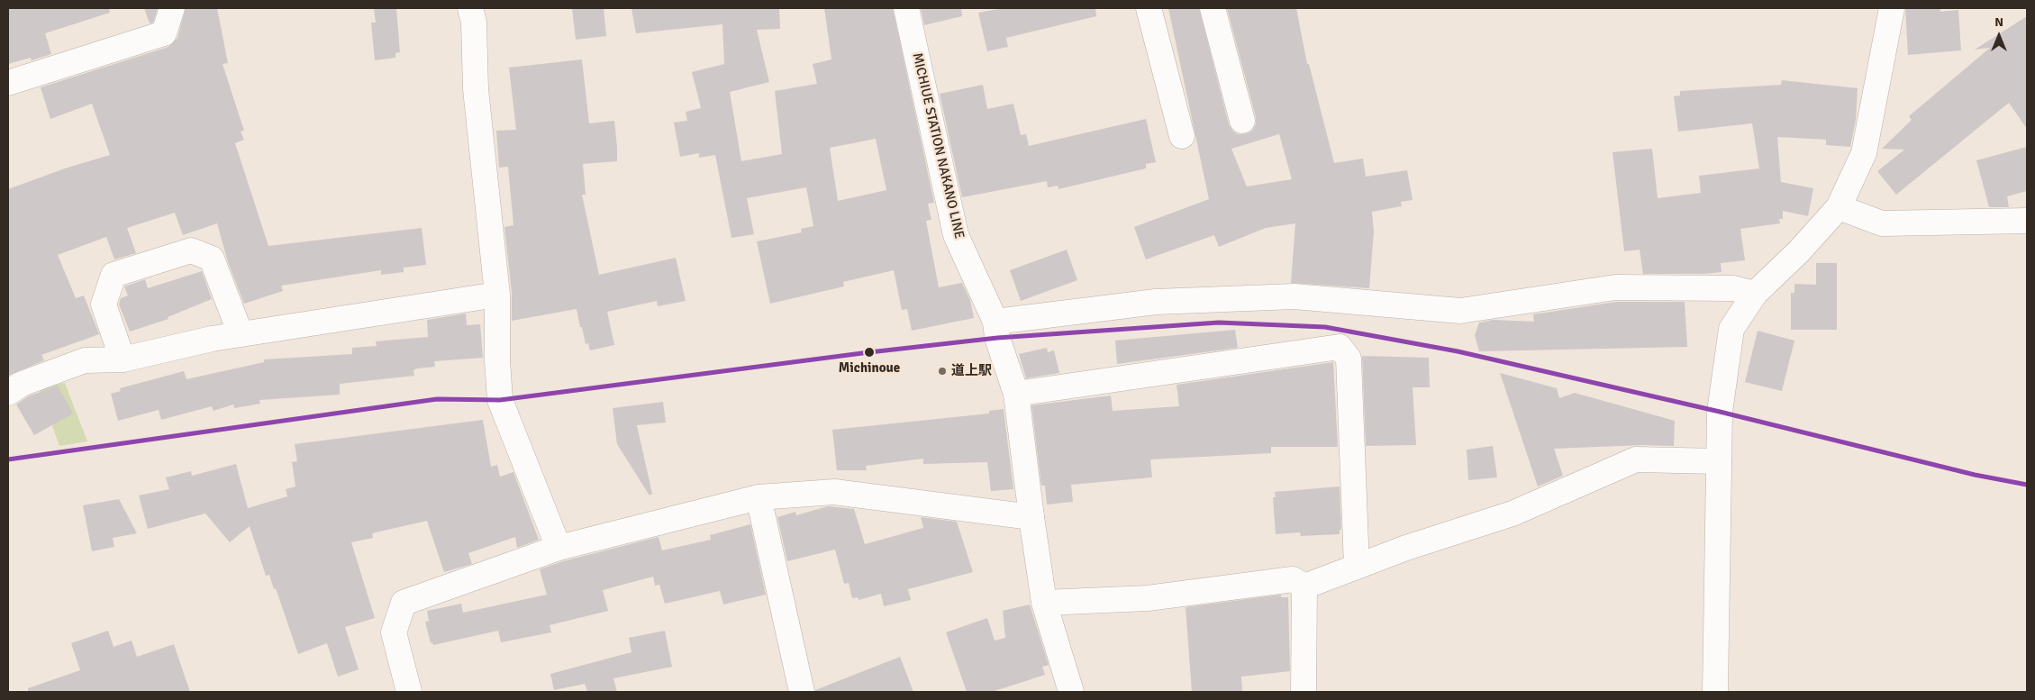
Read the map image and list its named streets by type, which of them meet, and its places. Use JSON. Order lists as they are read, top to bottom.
{
  "streets": {
    "street": ["MICHIUE STATION NAKANO LINE"]
  },
  "places": ["Michinoue", "道上駅"],
  "north": "top"
}
